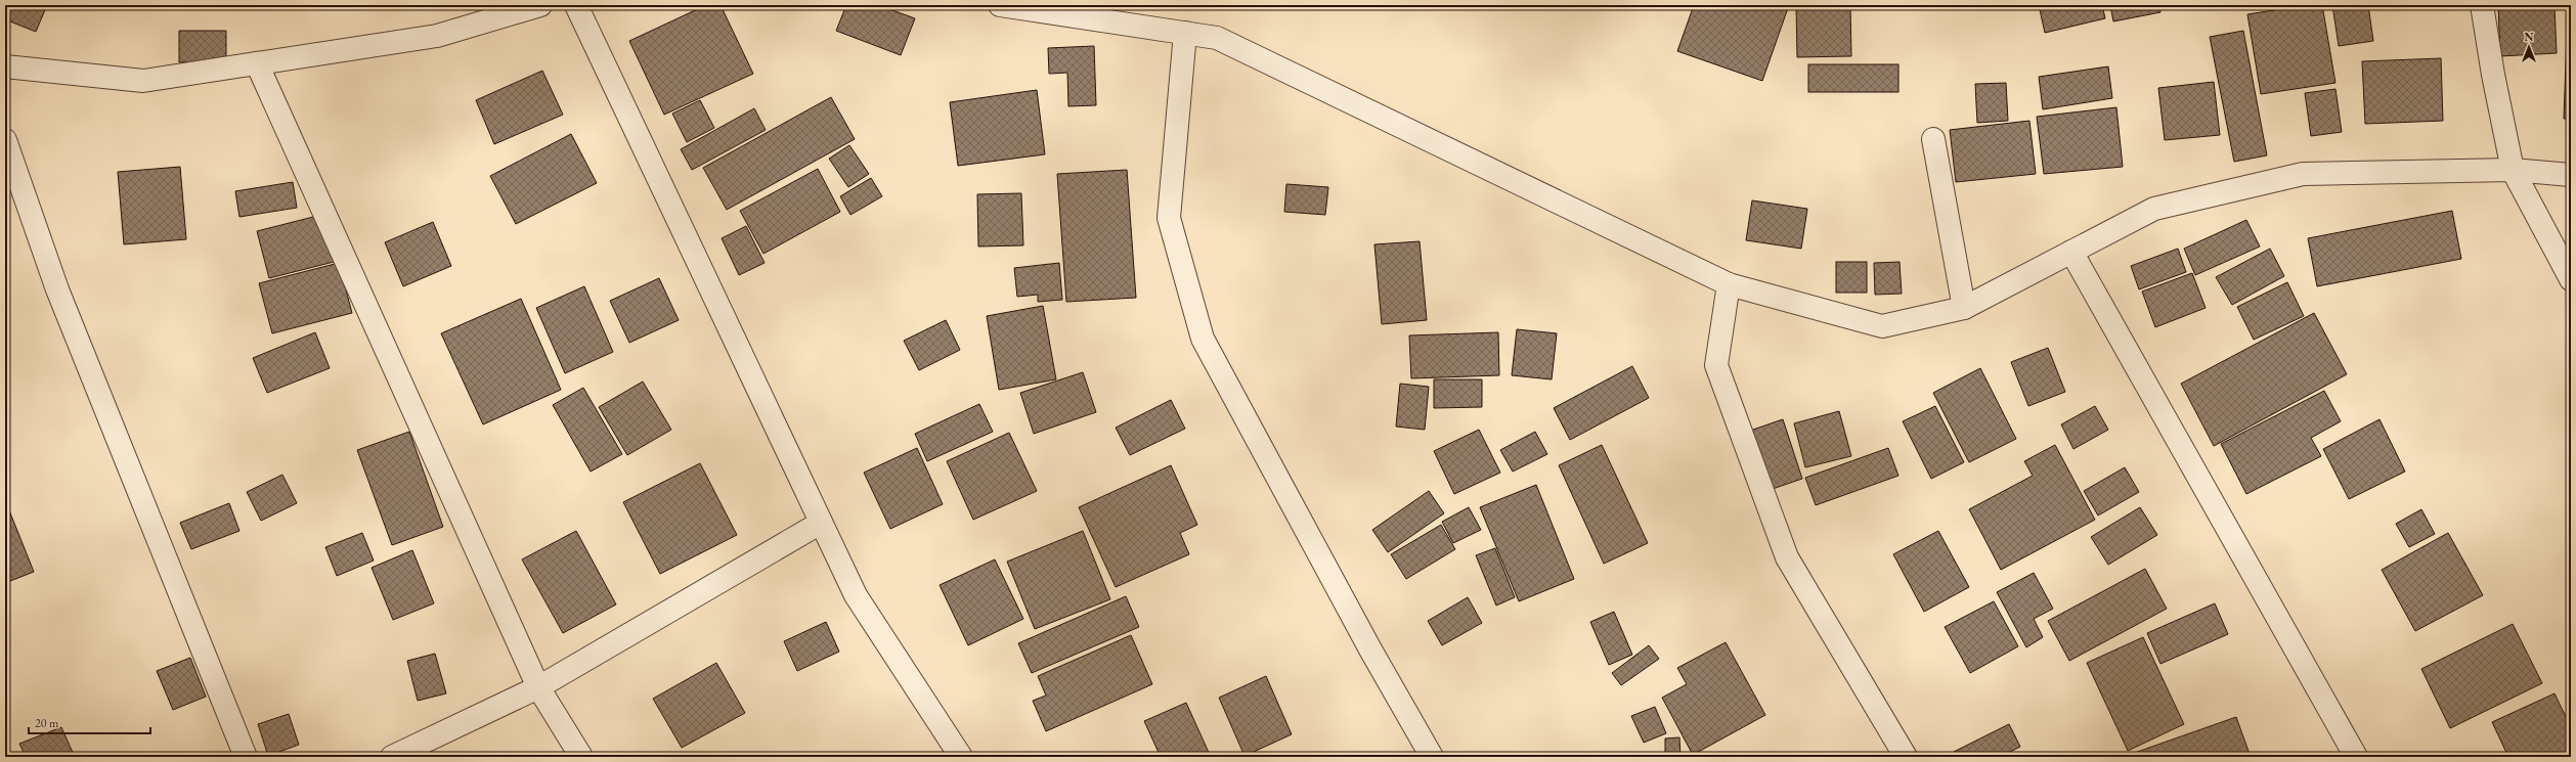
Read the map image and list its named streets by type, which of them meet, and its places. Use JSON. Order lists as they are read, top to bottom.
{
  "scale_bar": "20 m",
  "north": "top"
}
